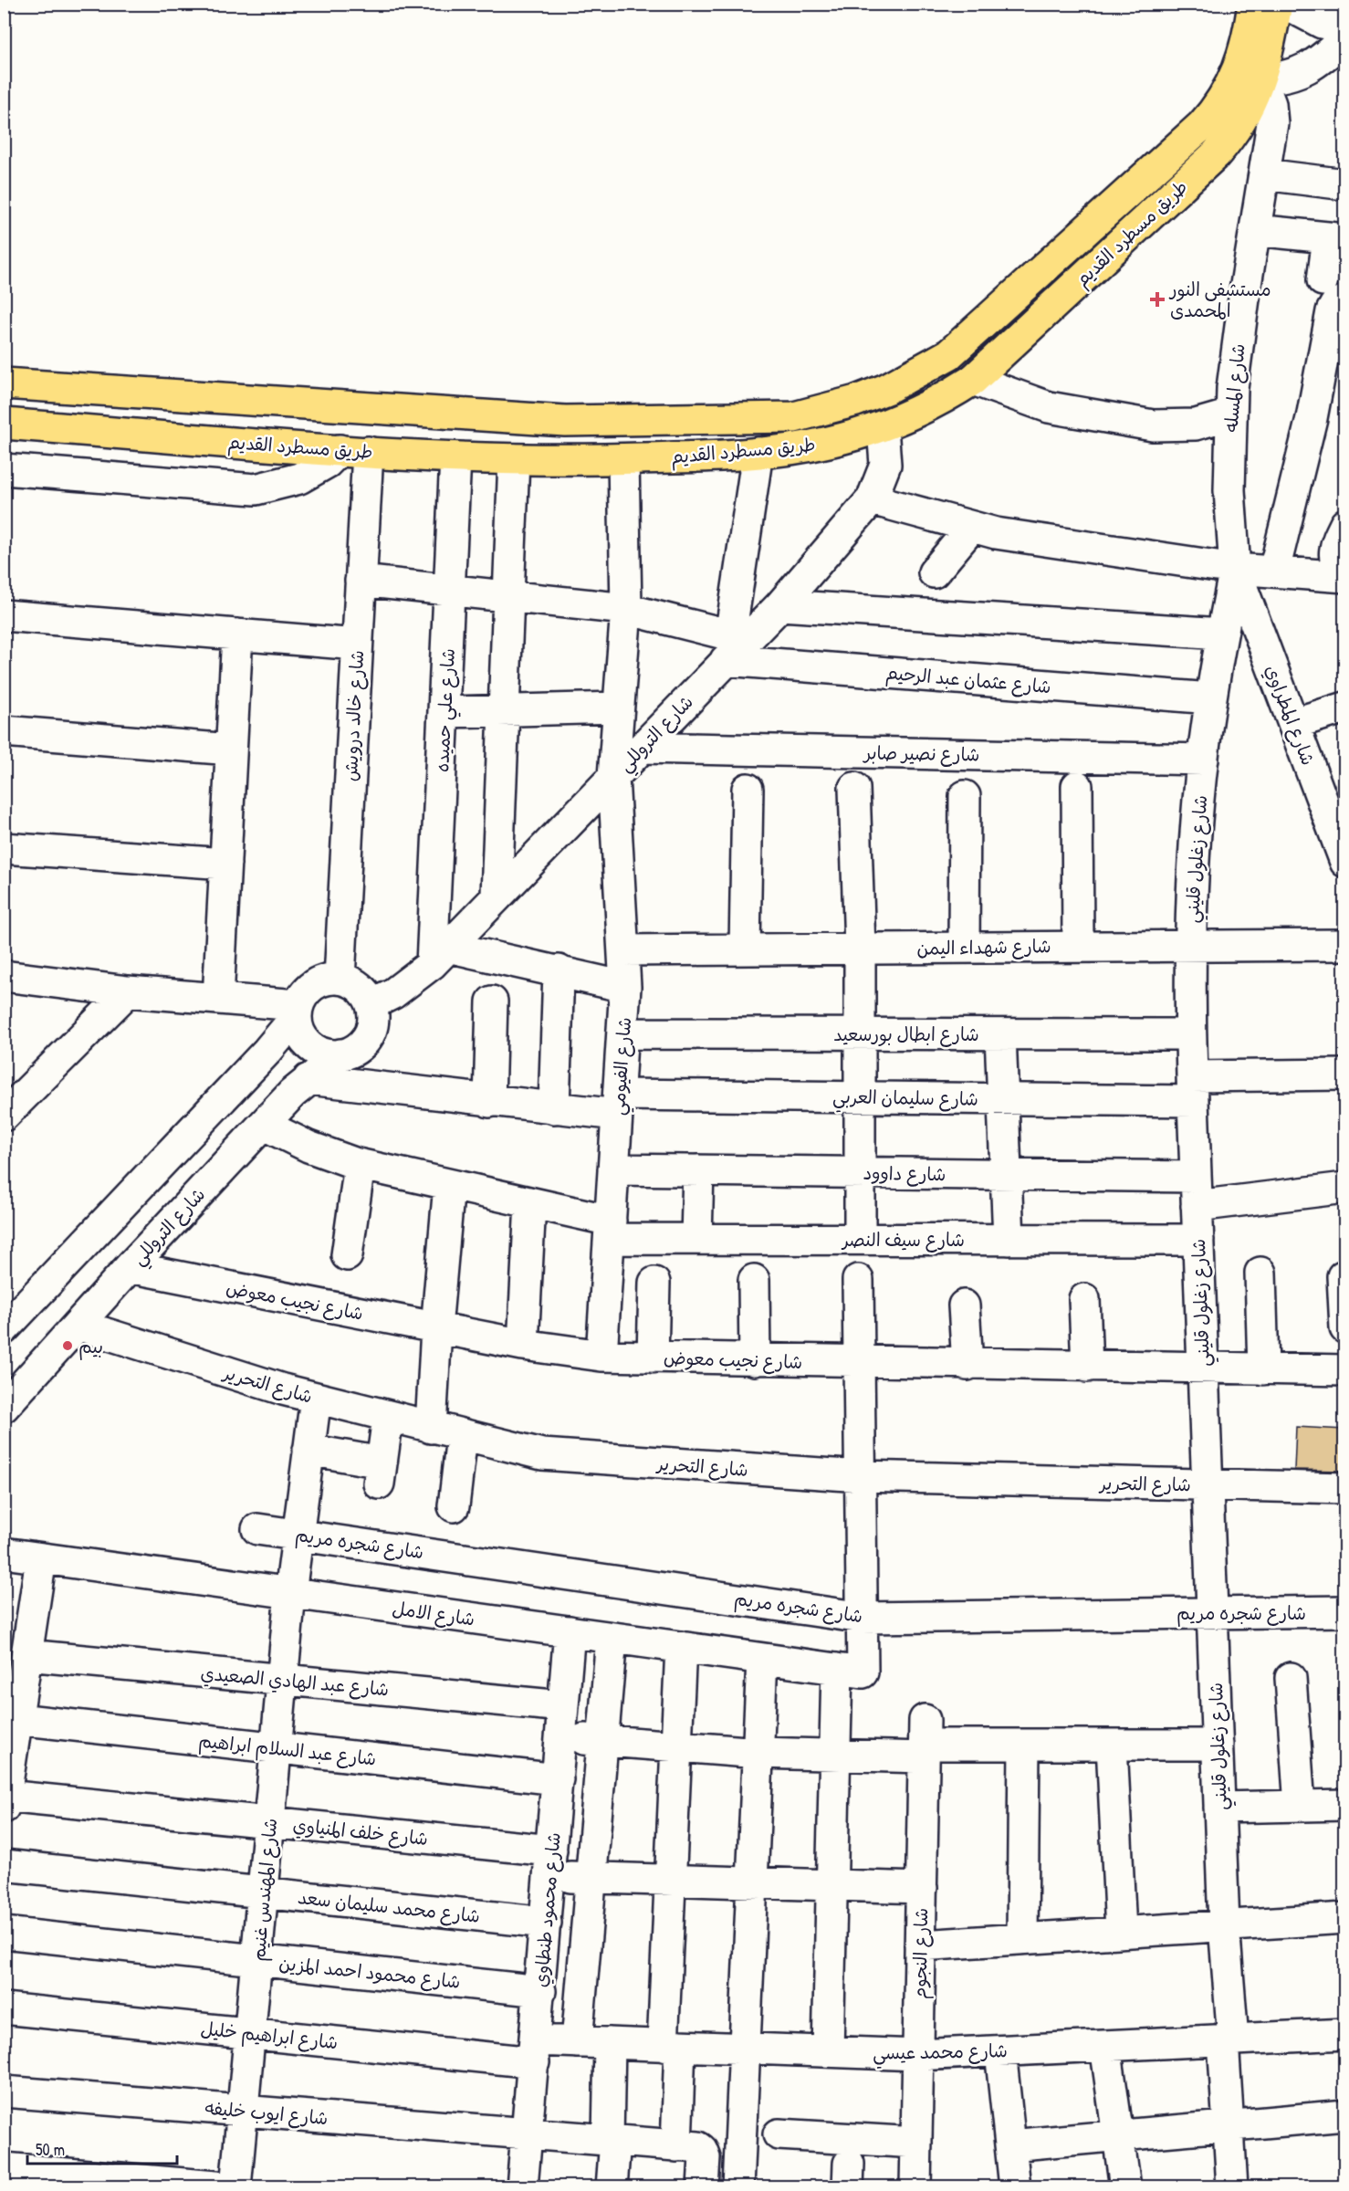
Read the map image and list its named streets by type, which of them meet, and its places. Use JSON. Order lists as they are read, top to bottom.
{
  "streets": {
    "main road": ["طريق مسطرد القديم"],
    "street": [
      "شارع المسله",
      "شارع عثمان عبد الرحيم",
      "شارع علي حميده",
      "شارع المطراوي",
      "شارع خالد درويش",
      "شارع التروللي",
      "شارع نصير صابر",
      "شارع زغلول قليني",
      "شارع شهداء اليمن",
      "شارع ابطال بورسعيد",
      "شارع الفيومي",
      "شارع سليمان العربي",
      "شارع داوود",
      "شارع سيف النصر",
      "شارع نجيب معوض",
      "شارع التحرير",
      "شارع شجره مريم",
      "شارع الامل",
      "شارع عبد الهادي الصعيدي",
      "شارع عبد السلام ابراهيم",
      "شارع خلف المنياوي",
      "شارع المهندس غنيم",
      "شارع محمد سليمان سعد",
      "شارع محمود طنطاوي",
      "شارع النجوم",
      "شارع محمود احمد المزين",
      "شارع ابراهيم خليل",
      "شارع محمد عيسي",
      "شارع ايوب خليفه"
    ]
  },
  "crossings": [
    ["طريق مسطرد القديم", "شارع المسله"],
    ["طريق مسطرد القديم", "شارع علي حميده"],
    ["طريق مسطرد القديم", "شارع خالد درويش"],
    ["طريق مسطرد القديم", "شارع التروللي"],
    ["طريق مسطرد القديم", "شارع الفيومي"],
    ["شارع المسله", "شارع المطراوي"],
    ["شارع المسله", "شارع زغلول قليني"],
    ["شارع عثمان عبد الرحيم", "شارع علي حميده"],
    ["شارع عثمان عبد الرحيم", "شارع خالد درويش"],
    ["شارع عثمان عبد الرحيم", "شارع التروللي"],
    ["شارع عثمان عبد الرحيم", "شارع زغلول قليني"],
    ["شارع عثمان عبد الرحيم", "شارع الفيومي"],
    ["شارع علي حميده", "شارع التروللي"],
    ["شارع المطراوي", "شارع زغلول قليني"],
    ["شارع خالد درويش", "شارع التروللي"],
    ["شارع التروللي", "شارع نصير صابر"],
    ["شارع التروللي", "شارع الفيومي"],
    ["شارع التروللي", "شارع سليمان العربي"],
    ["شارع التروللي", "شارع سيف النصر"],
    ["شارع التروللي", "شارع نجيب معوض"],
    ["شارع التروللي", "شارع التحرير"],
    ["شارع نصير صابر", "شارع زغلول قليني"],
    ["شارع زغلول قليني", "شارع شهداء اليمن"],
    ["شارع زغلول قليني", "شارع ابطال بورسعيد"],
    ["شارع زغلول قليني", "شارع سليمان العربي"],
    ["شارع زغلول قليني", "شارع داوود"],
    ["شارع زغلول قليني", "شارع سيف النصر"],
    ["شارع زغلول قليني", "شارع نجيب معوض"],
    ["شارع زغلول قليني", "شارع التحرير"],
    ["شارع زغلول قليني", "شارع شجره مريم"],
    ["شارع زغلول قليني", "شارع محمد عيسي"],
    ["شارع شهداء اليمن", "شارع الفيومي"],
    ["شارع ابطال بورسعيد", "شارع الفيومي"],
    ["شارع الفيومي", "شارع سليمان العربي"],
    ["شارع الفيومي", "شارع داوود"],
    ["شارع الفيومي", "شارع سيف النصر"],
    ["شارع الفيومي", "شارع نجيب معوض"],
    ["شارع التحرير", "شارع المهندس غنيم"],
    ["شارع شجره مريم", "شارع المهندس غنيم"],
    ["شارع الامل", "شارع المهندس غنيم"],
    ["شارع الامل", "شارع محمود طنطاوي"],
    ["شارع عبد الهادي الصعيدي", "شارع المهندس غنيم"],
    ["شارع عبد الهادي الصعيدي", "شارع محمود طنطاوي"],
    ["شارع عبد السلام ابراهيم", "شارع المهندس غنيم"],
    ["شارع عبد السلام ابراهيم", "شارع محمود طنطاوي"],
    ["شارع خلف المنياوي", "شارع المهندس غنيم"],
    ["شارع خلف المنياوي", "شارع محمود طنطاوي"],
    ["شارع خلف المنياوي", "شارع النجوم"],
    ["شارع المهندس غنيم", "شارع محمد سليمان سعد"],
    ["شارع المهندس غنيم", "شارع محمود احمد المزين"],
    ["شارع المهندس غنيم", "شارع ابراهيم خليل"],
    ["شارع المهندس غنيم", "شارع ايوب خليفه"],
    ["شارع محمد سليمان سعد", "شارع محمود طنطاوي"],
    ["شارع محمود طنطاوي", "شارع محمود احمد المزين"],
    ["شارع محمود طنطاوي", "شارع ابراهيم خليل"],
    ["شارع محمود طنطاوي", "شارع محمد عيسي"],
    ["شارع محمود طنطاوي", "شارع ايوب خليفه"],
    ["شارع النجوم", "شارع محمد عيسي"],
    ["شارع ابراهيم خليل", "شارع محمد عيسي"]
  ],
  "places": {
    "health": ["مستشفى النور المحمدى"],
    "other": ["بيم"]
  },
  "scale_bar": "50 m"
}
